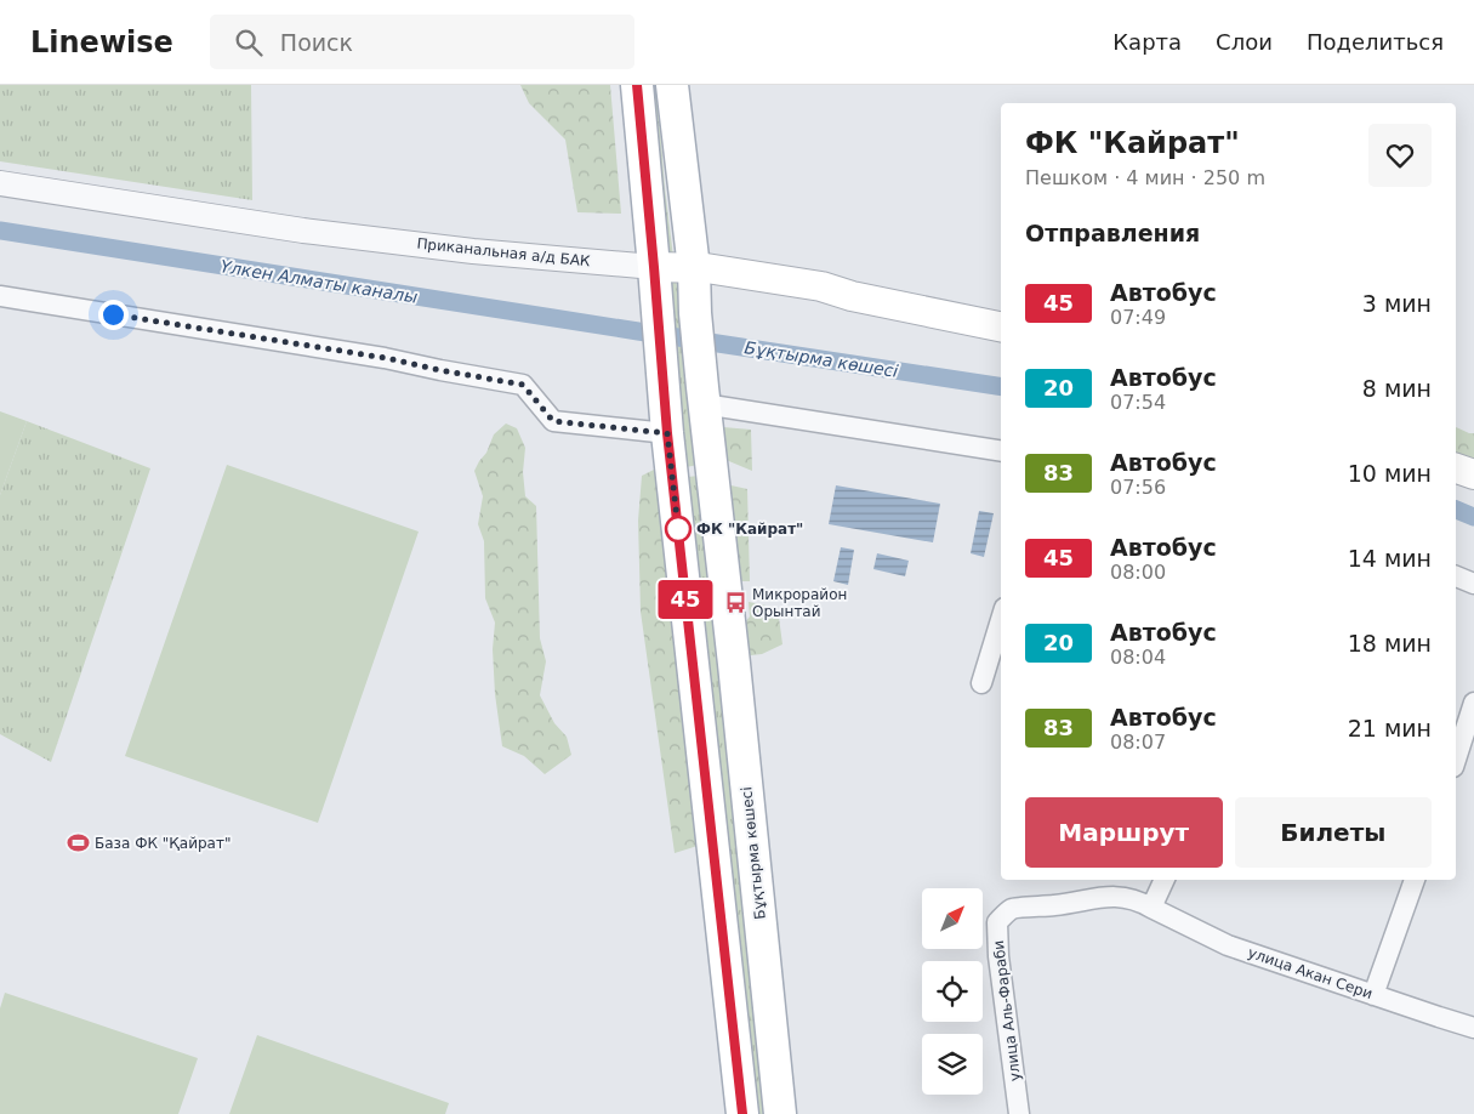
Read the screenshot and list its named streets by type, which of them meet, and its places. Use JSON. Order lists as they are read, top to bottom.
{
  "streets": {
    "main road": ["Приканальная а/д БАК", "Бұқтырма көшесі"],
    "street": ["улица Акан Сери", "улица Аль-Фараби"]
  },
  "crossings": [
    ["Приканальная а/д БАК", "Бұқтырма көшесі"],
    ["улица Акан Сери", "улица Аль-Фараби"]
  ],
  "water": ["Үлкен Алматы каналы", "Бұқтырма көшесі"],
  "places": {
    "other": ["ФК \"Кайрат\""],
    "bus stop": ["Микрорайон Орынтай"],
    "sports": ["База ФК \"Қайрат\""]
  },
  "lines": ["bus line 45"],
  "north": "top right",
  "page": {
    "header": "Linewise",
    "search": "Поиск",
    "nav": ["Карта", "Слои", "Поделиться"],
    "on_map": "45",
    "heading": [
      ["ФК \"Кайрат\"", "Пешком · 4 мин · 250 m"],
      "Отправления"
    ],
    "list": [
      {
        "mark": "45",
        "name": "Автобус",
        "note": "07:49",
        "value": "3 мин"
      },
      {
        "mark": "20",
        "name": "Автобус",
        "note": "07:54",
        "value": "8 мин"
      },
      {
        "mark": "83",
        "name": "Автобус",
        "note": "07:56",
        "value": "10 мин"
      },
      {
        "mark": "45",
        "name": "Автобус",
        "note": "08:00",
        "value": "14 мин"
      },
      {
        "mark": "20",
        "name": "Автобус",
        "note": "08:04",
        "value": "18 мин"
      },
      {
        "mark": "83",
        "name": "Автобус",
        "note": "08:07",
        "value": "21 мин"
      }
    ],
    "buttons": ["Маршрут", "Билеты"]
  }
}
